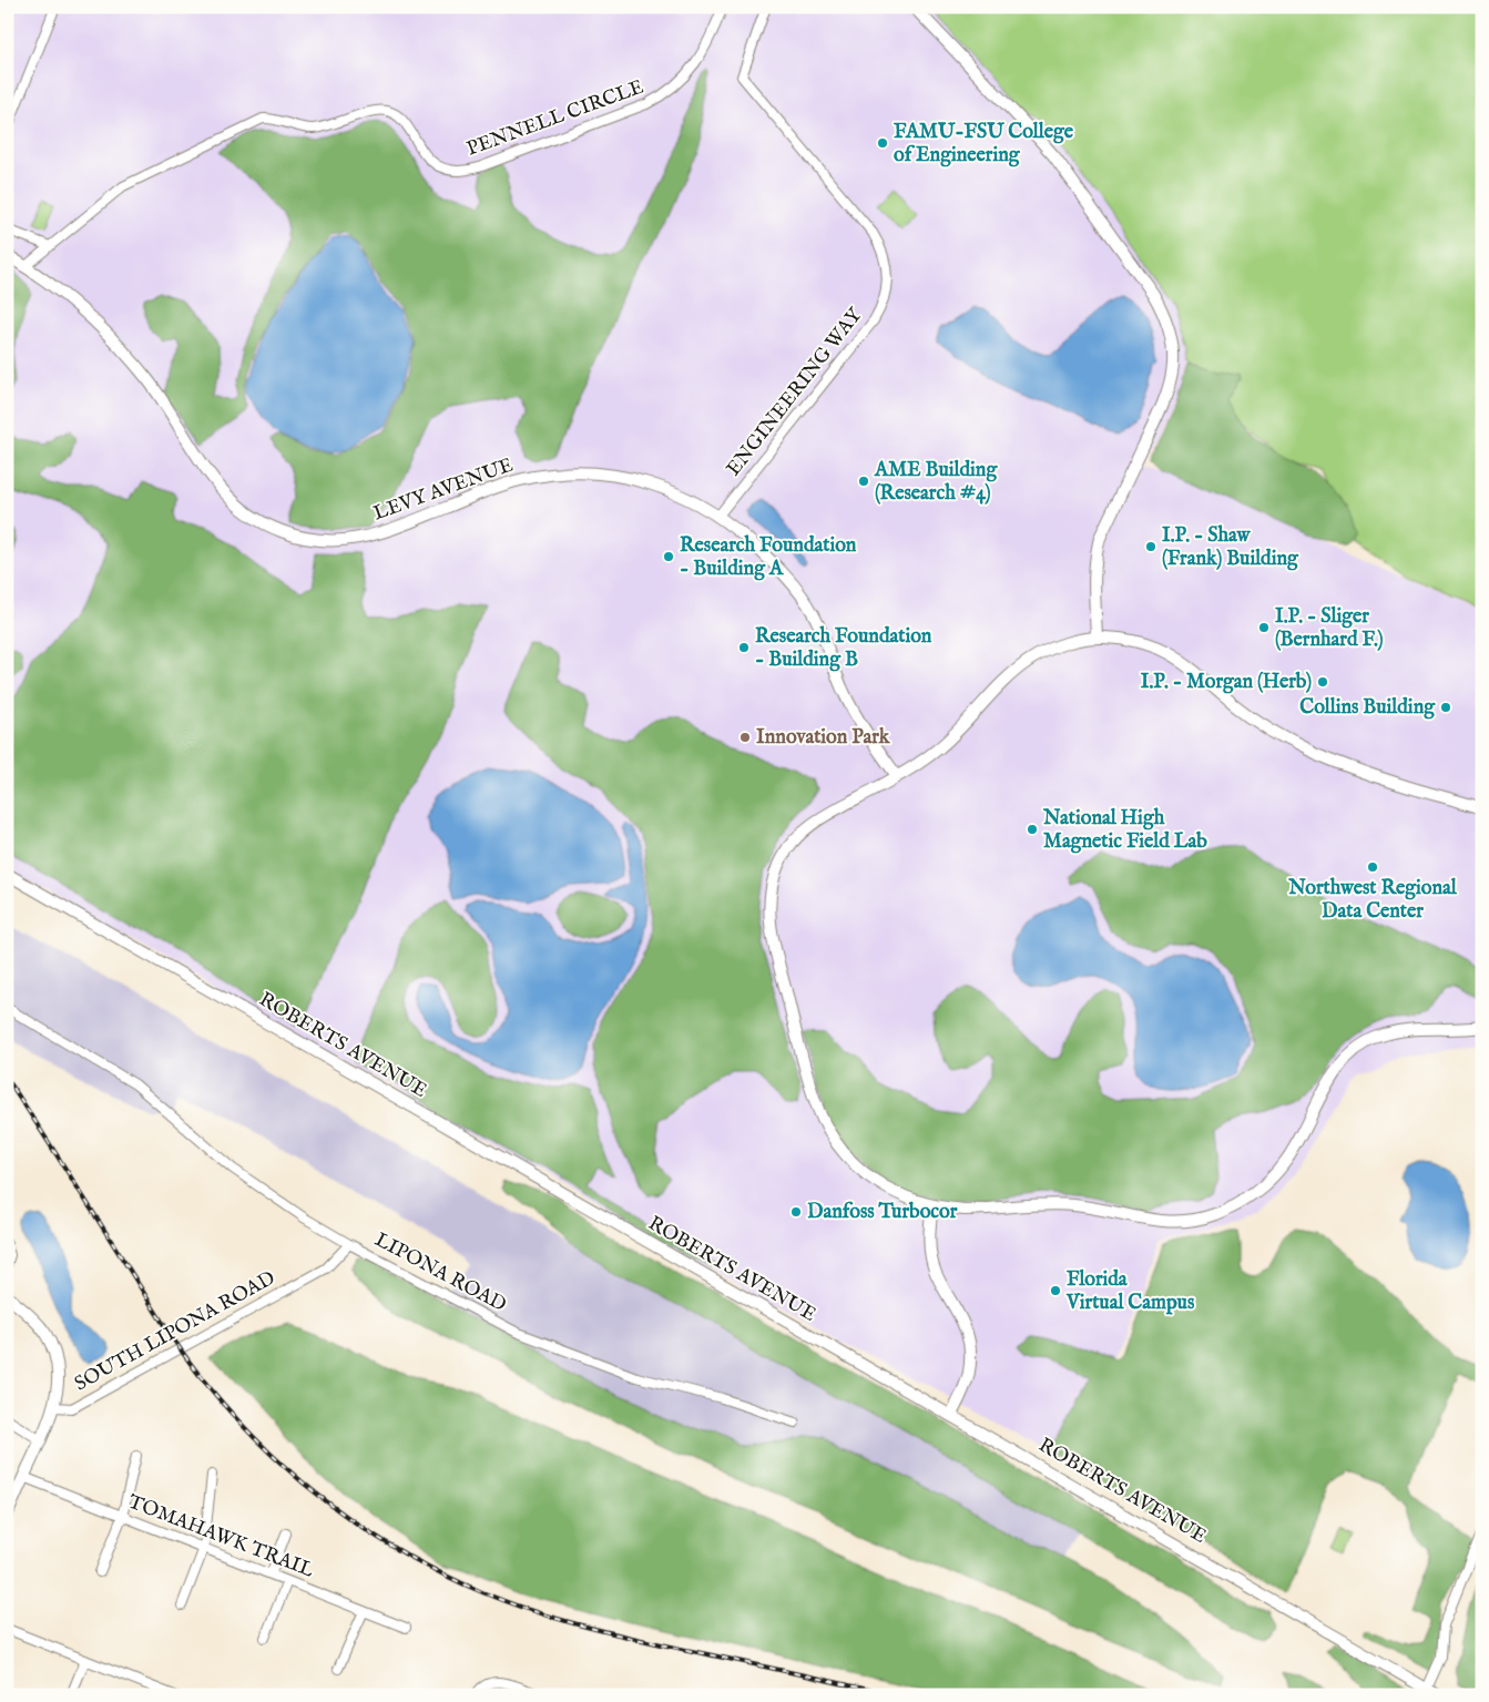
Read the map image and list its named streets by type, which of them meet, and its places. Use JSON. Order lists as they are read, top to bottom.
{
  "streets": {
    "street": [
      "PENNELL CIRCLE",
      "ENGINEERING WAY",
      "LEVY AVENUE",
      "ROBERTS AVENUE",
      "LIPONA ROAD",
      "SOUTH LIPONA ROAD",
      "TOMAHAWK TRAIL"
    ]
  },
  "crossings": [
    ["PENNELL CIRCLE", "LEVY AVENUE"],
    ["ENGINEERING WAY", "LEVY AVENUE"],
    ["LIPONA ROAD", "SOUTH LIPONA ROAD"]
  ],
  "places": [
    "FAMU-FSU College of Engineering",
    "AME Building (Research #4)",
    "I.P. - Shaw (Frank) Building",
    "Research Foundation - Building A",
    "I.P. - Sliger (Bernhard F.)",
    "Research Foundation - Building B",
    "I.P. - Morgan (Herb)",
    "Collins Building",
    "Innovation Park",
    "National High Magnetic Field Lab",
    "Northwest Regional Data Center",
    "Danfoss Turbocor",
    "Florida Virtual Campus"
  ]
}
